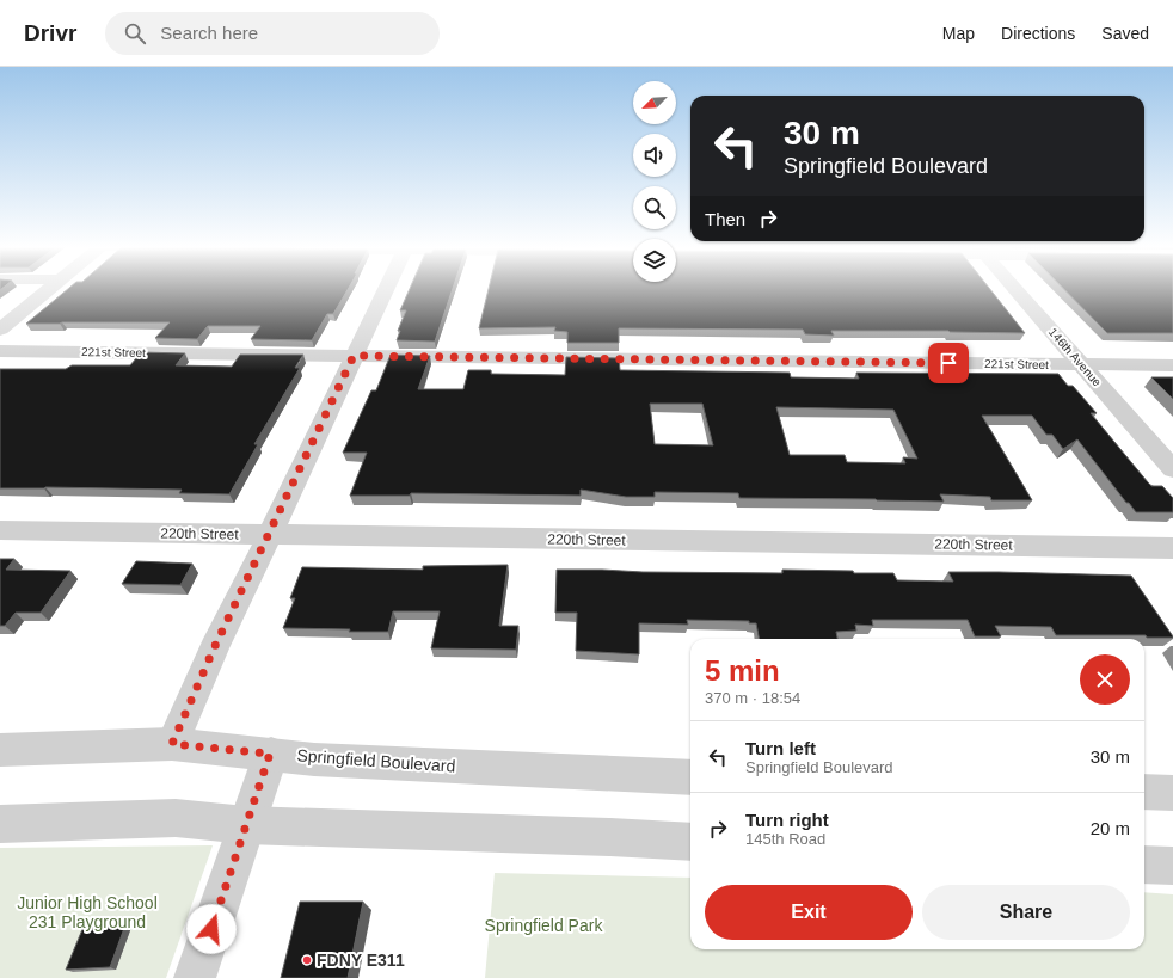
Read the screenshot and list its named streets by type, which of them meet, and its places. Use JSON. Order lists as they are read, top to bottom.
{
  "streets": {
    "street": [
      "221st Street",
      "146th Avenue",
      "220th Street",
      "Springfield Boulevard"
    ]
  },
  "crossings": [
    ["221st Street", "146th Avenue"]
  ],
  "parks": ["Junior High School 231 Playground", "Springfield Park"],
  "places": ["FDNY E311"],
  "north": "bottom left",
  "page": {
    "header": "Drivr",
    "search": "Search here",
    "nav": ["Map", "Directions", "Saved"],
    "turn": ["30 m", "Springfield Boulevard"],
    "then": "Then",
    "heading": ["5 min", "370 m · 18:54"],
    "list": [
      {
        "name": "Turn left",
        "note": "Springfield Boulevard",
        "value": "30 m"
      },
      {
        "name": "Turn right",
        "note": "145th Road",
        "value": "20 m"
      }
    ],
    "buttons": ["Exit", "Share"]
  }
}
